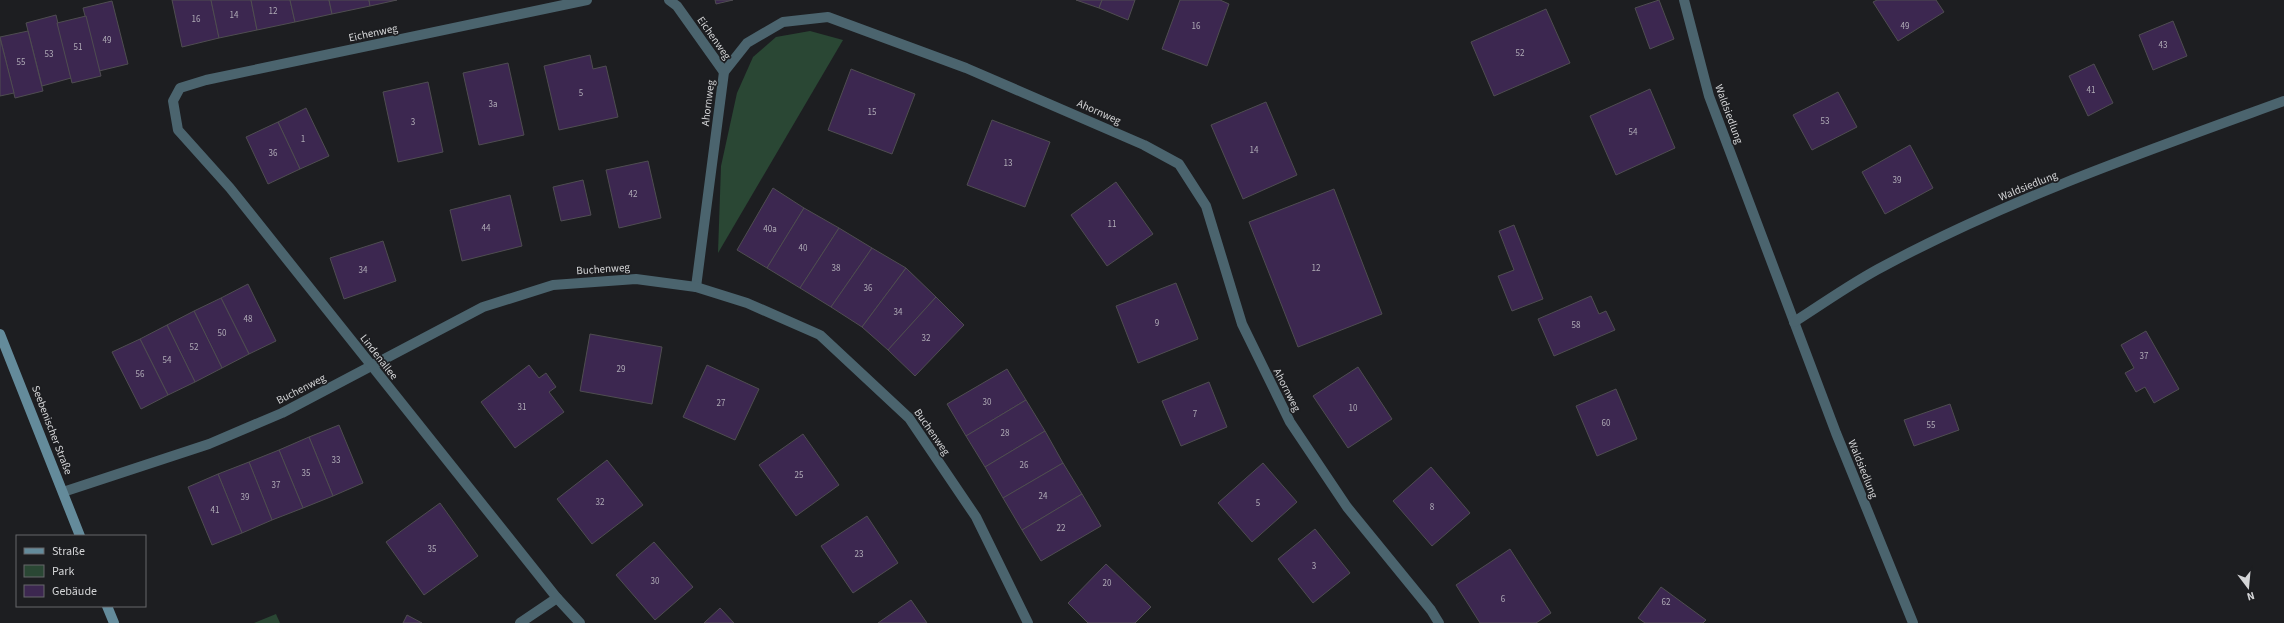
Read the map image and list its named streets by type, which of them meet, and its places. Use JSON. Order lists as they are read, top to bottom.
{
  "streets": {
    "main road": ["Seebenischer Straße"],
    "street": [
      "Eichenweg",
      "Ahornweg",
      "Waldsiedlung",
      "Buchenweg",
      "Lindenallee"
    ]
  },
  "crossings": [
    ["Eichenweg", "Ahornweg"],
    ["Eichenweg", "Lindenallee"],
    ["Ahornweg", "Buchenweg"],
    ["Buchenweg", "Lindenallee"],
    ["Buchenweg", "Seebenischer Straße"]
  ],
  "house_numbers": [
    "12",
    "14",
    "16",
    "16",
    "49",
    "49",
    "43",
    "51",
    "52",
    "53",
    "55",
    "41",
    "5",
    "3a",
    "15",
    "53",
    "3",
    "54",
    "1",
    "14",
    "36",
    "13",
    "39",
    "42",
    "11",
    "44",
    "40a",
    "40",
    "38",
    "12",
    "34",
    "36",
    "34",
    "48",
    "9",
    "58",
    "50",
    "32",
    "52",
    "37",
    "54",
    "29",
    "56",
    "30",
    "27",
    "31",
    "10",
    "7",
    "60",
    "55",
    "28",
    "33",
    "26",
    "35",
    "25",
    "37",
    "24",
    "39",
    "32",
    "5",
    "8",
    "41",
    "22",
    "35",
    "23",
    "3",
    "30",
    "20",
    "6",
    "62"
  ],
  "legend": ["Straße", "Park", "Gebäude"],
  "north": "bottom"
}
